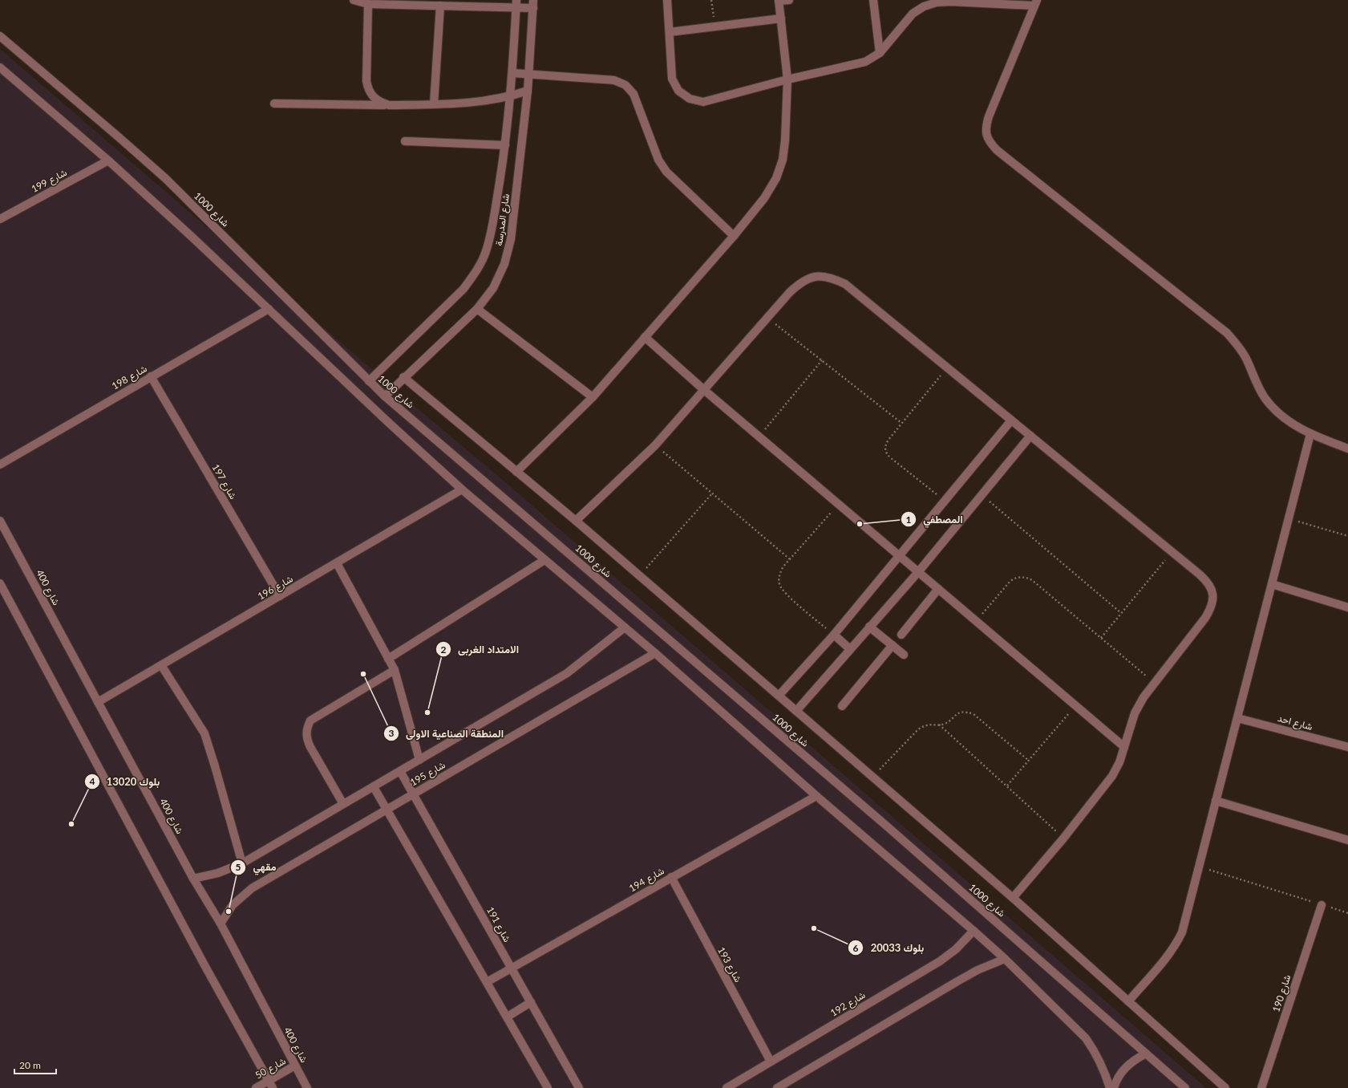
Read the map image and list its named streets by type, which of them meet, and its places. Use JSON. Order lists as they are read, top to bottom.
{
  "streets": {
    "street": [
      "شارع 199",
      "شارع 1000",
      "شارع المدرسة",
      "شارع 198",
      "شارع 197",
      "شارع 400",
      "شارع 196",
      "شارع احد",
      "شارع 195",
      "شارع 194",
      "شارع 191",
      "شارع 193",
      "شارع 190",
      "شارع 192",
      "شارع 50"
    ]
  },
  "crossings": [
    ["شارع 1000", "شارع المدرسة"],
    ["شارع 198", "شارع 197"],
    ["شارع 197", "شارع 196"],
    ["شارع 400", "شارع 196"],
    ["شارع 400", "شارع 195"],
    ["شارع 400", "شارع 50"],
    ["شارع 195", "شارع 191"],
    ["شارع 194", "شارع 191"],
    ["شارع 194", "شارع 193"],
    ["شارع 193", "شارع 192"]
  ],
  "places": [
    "المصطفي",
    "المنطقة الصناعية الاولى",
    "الامتداد الغربى",
    "بلوك 13020",
    "مقهي",
    "بلوك 20033"
  ],
  "scale_bar": "20 m"
}
